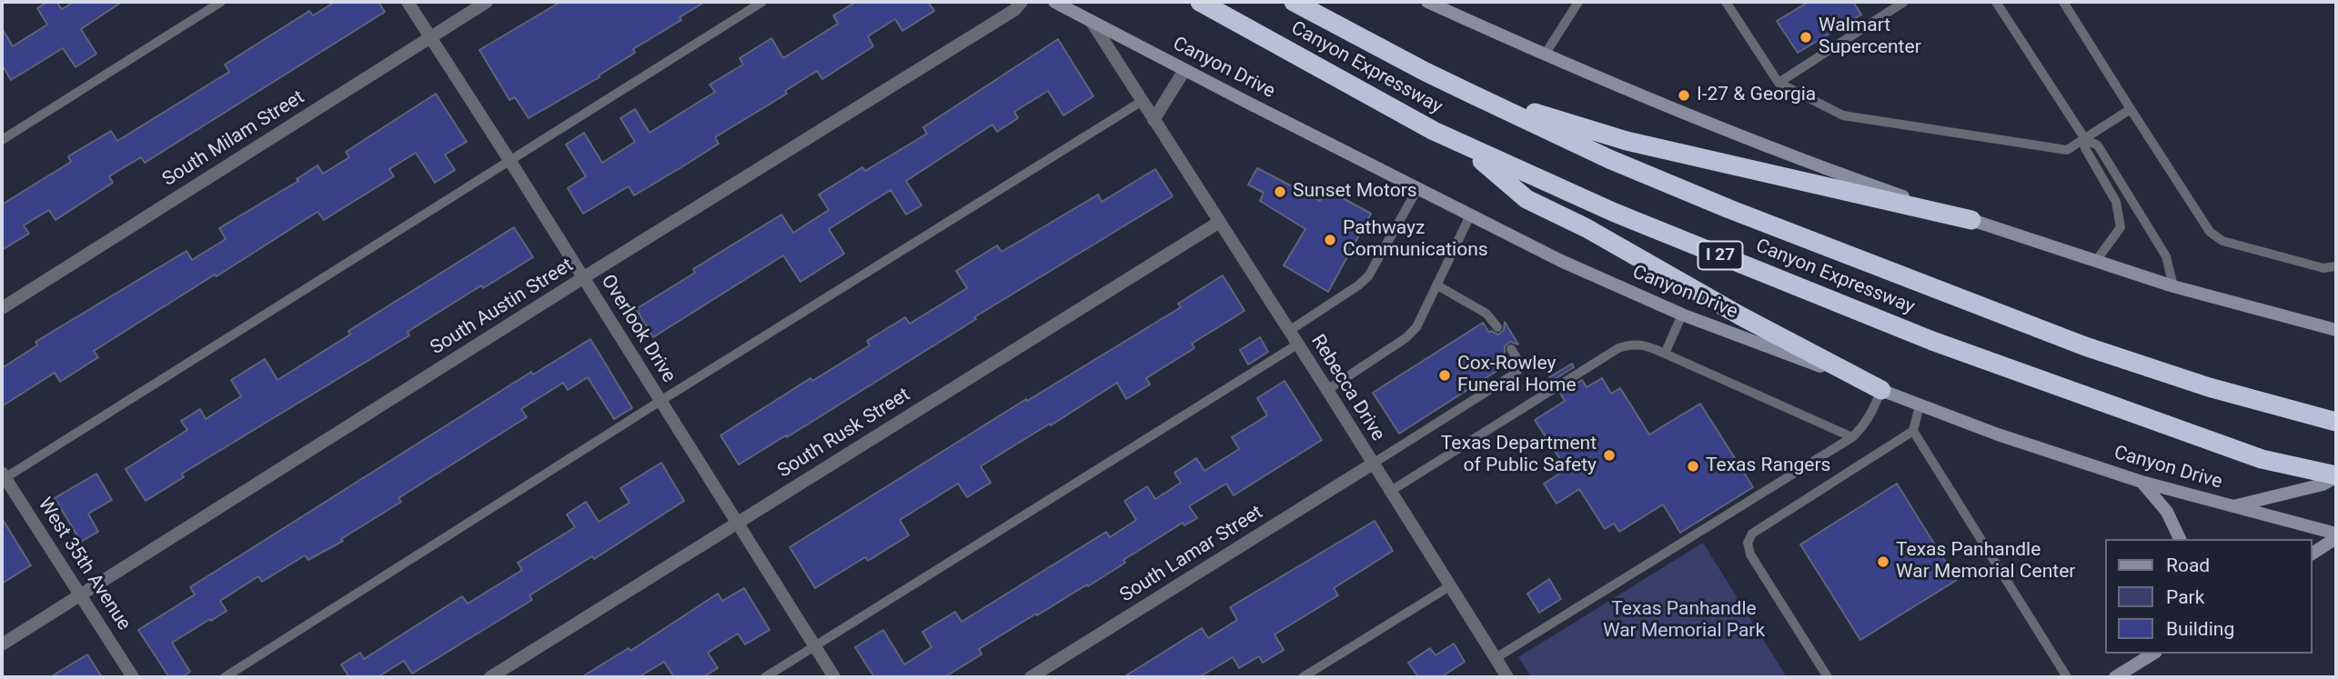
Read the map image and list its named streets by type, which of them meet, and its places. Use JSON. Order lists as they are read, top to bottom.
{
  "streets": {
    "highway": ["Canyon Expressway", "I 27"],
    "main road": ["Canyon Drive"],
    "street": [
      "South Milam Street",
      "South Austin Street",
      "Overlook Drive",
      "Rebecca Drive",
      "South Rusk Street",
      "South Lamar Street",
      "West 35th Avenue"
    ]
  },
  "crossings": [
    ["Canyon Drive", "Rebecca Drive"],
    ["South Milam Street", "Overlook Drive"],
    ["South Austin Street", "Overlook Drive"],
    ["South Austin Street", "West 35th Avenue"],
    ["Overlook Drive", "South Rusk Street"],
    ["Rebecca Drive", "South Rusk Street"],
    ["Rebecca Drive", "South Lamar Street"]
  ],
  "parks": ["Texas Panhandle War Memorial Park"],
  "places": [
    "Walmart Supercenter",
    "I-27 & Georgia",
    "Sunset Motors",
    "Pathwayz Communications",
    "Cox-Rowley Funeral Home",
    "Texas Department of Public Safety",
    "Texas Rangers",
    "Texas Panhandle War Memorial Center"
  ],
  "legend": ["Road", "Park", "Building"]
}
